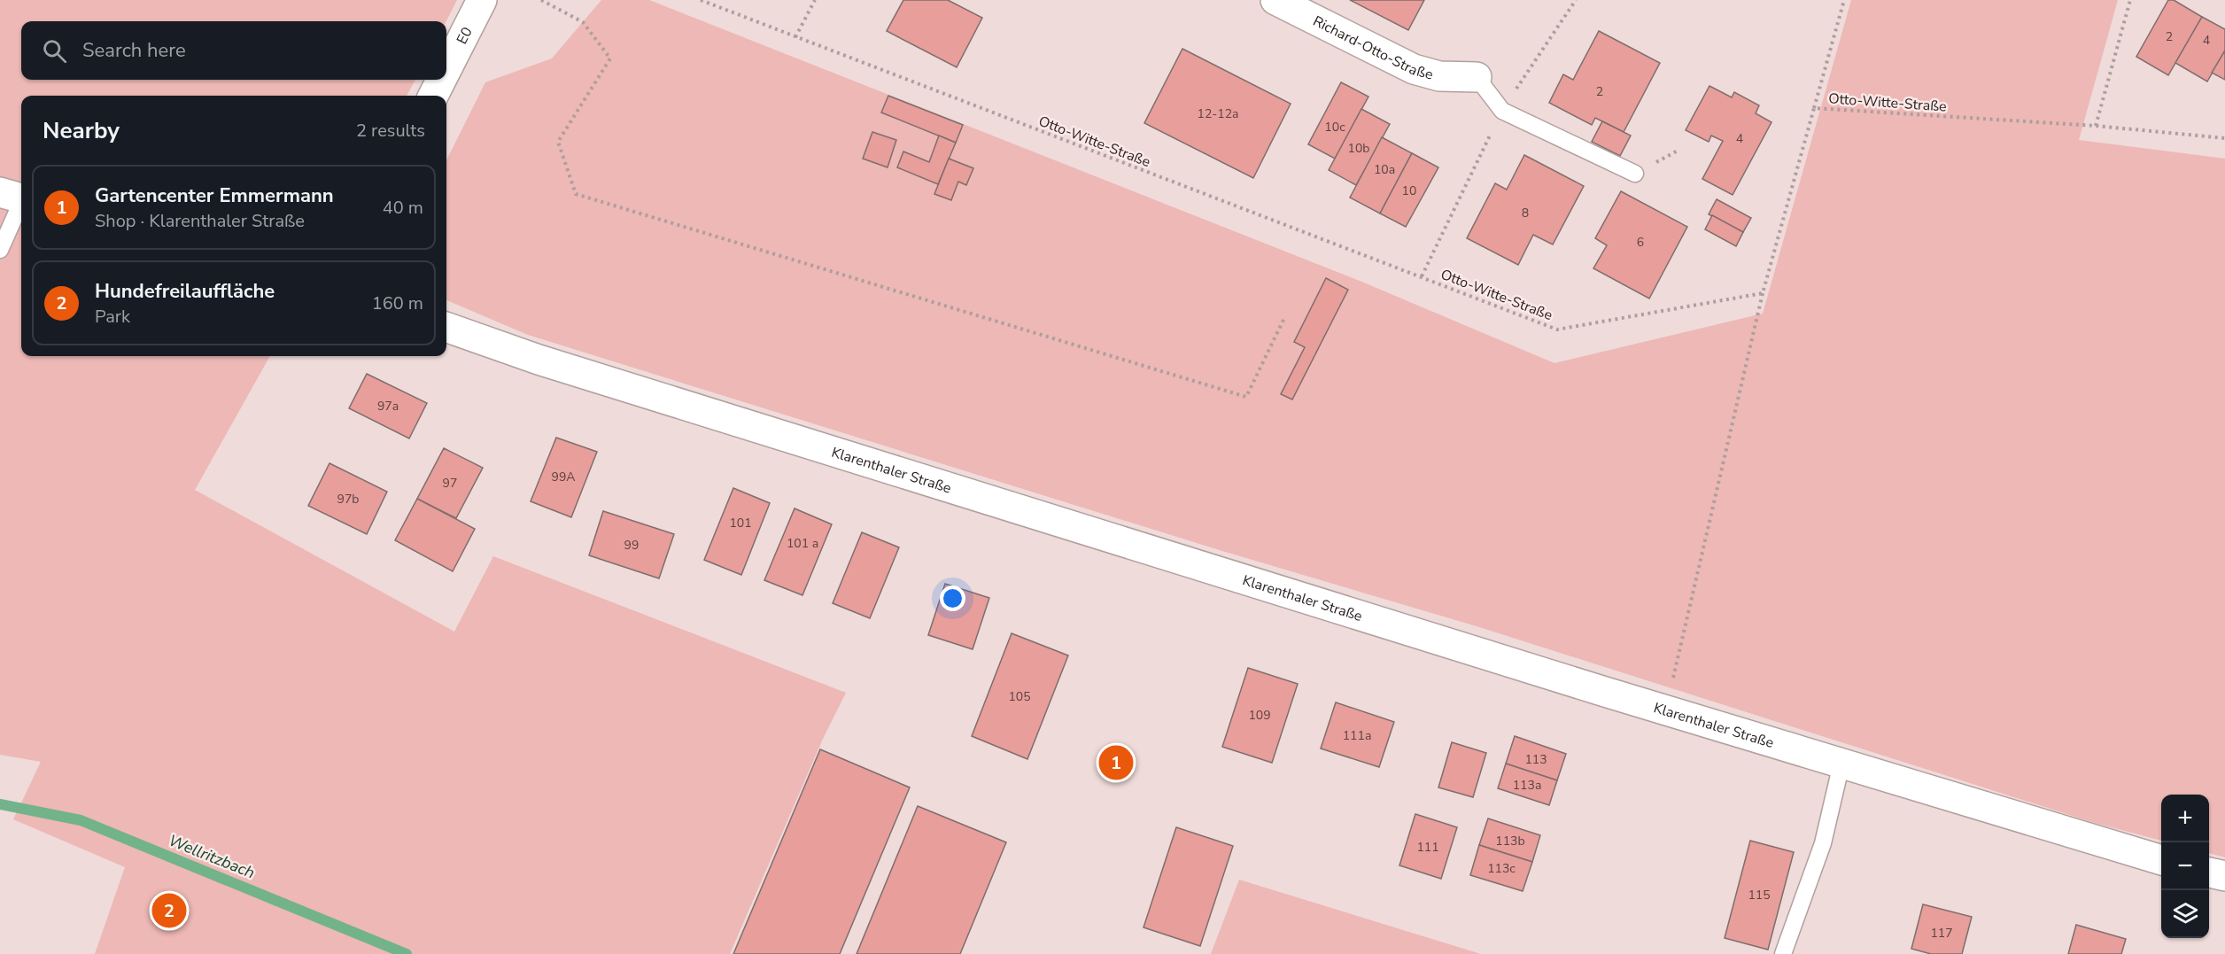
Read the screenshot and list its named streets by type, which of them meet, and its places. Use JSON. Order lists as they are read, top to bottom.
{
  "streets": {
    "main road": ["E0", "Richard-Otto-Straße", "Klarenthaler Straße"],
    "path": ["Otto-Witte-Straße"]
  },
  "water": ["Wellritzbach"],
  "house_numbers": [
    "2",
    "4",
    "2",
    "12-12a",
    "10c",
    "4",
    "10b",
    "10a",
    "10",
    "8",
    "6",
    "97a",
    "99A",
    "97",
    "97b",
    "101",
    "101 a",
    "99",
    "105",
    "109",
    "111a",
    "113",
    "113a",
    "113b",
    "111",
    "113c",
    "115",
    "117"
  ],
  "page": {
    "search": "Search here",
    "heading": ["Nearby", "2 results"],
    "list": [
      {
        "mark": "1",
        "name": "Gartencenter Emmermann",
        "note": "Shop · Klarenthaler Straße",
        "value": "40 m"
      },
      {
        "mark": "2",
        "name": "Hundefreilauffläche",
        "note": "Park",
        "value": "160 m"
      }
    ],
    "pins": ["1", "2"],
    "map_buttons": ["+", "−"]
  }
}
